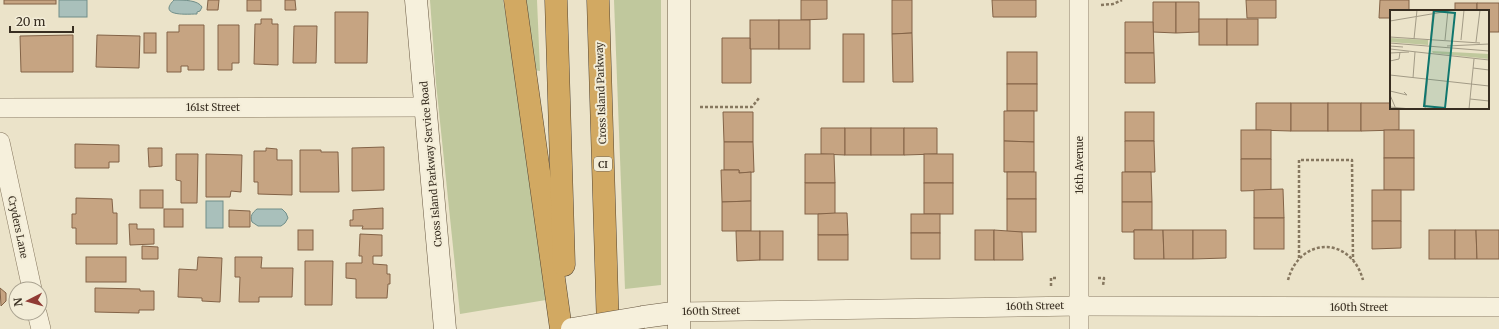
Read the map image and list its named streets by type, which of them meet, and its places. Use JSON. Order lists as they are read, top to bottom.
{
  "streets": {
    "highway": ["Cross Island Parkway", "CI"],
    "street": [
      "161st Street",
      "Cross Island Parkway Service Road",
      "16th Avenue",
      "Cryders Lane",
      "160th Street"
    ]
  },
  "crossings": [
    ["161st Street", "Cross Island Parkway Service Road"],
    ["16th Avenue", "160th Street"]
  ],
  "scale_bar": "20 m",
  "north": "left"
}
